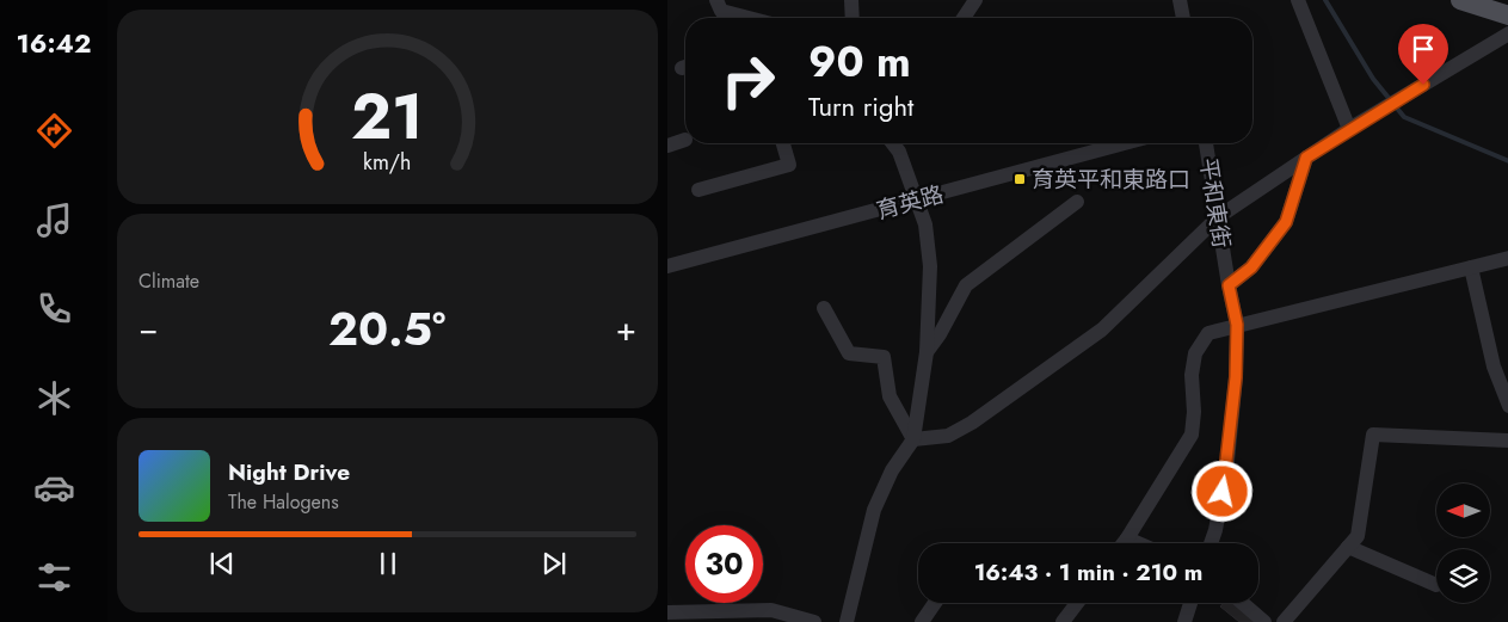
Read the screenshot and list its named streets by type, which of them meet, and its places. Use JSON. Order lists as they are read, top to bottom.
{
  "streets": {
    "street": ["育英路", "平和東街"]
  },
  "places": {
    "transit": ["育英平和東路口"]
  },
  "north": "left",
  "page": {
    "tabs": "16:42",
    "turn": ["90 m", "Turn right"],
    "tile": "Climate",
    "heat": ["−", "20.5°", "+"],
    "song": ["Night Drive", "The Halogens"],
    "limit": "30",
    "trip": "16:43 · 1 min · 210 m",
    "gauge": ["21", "km/h"]
  }
}
